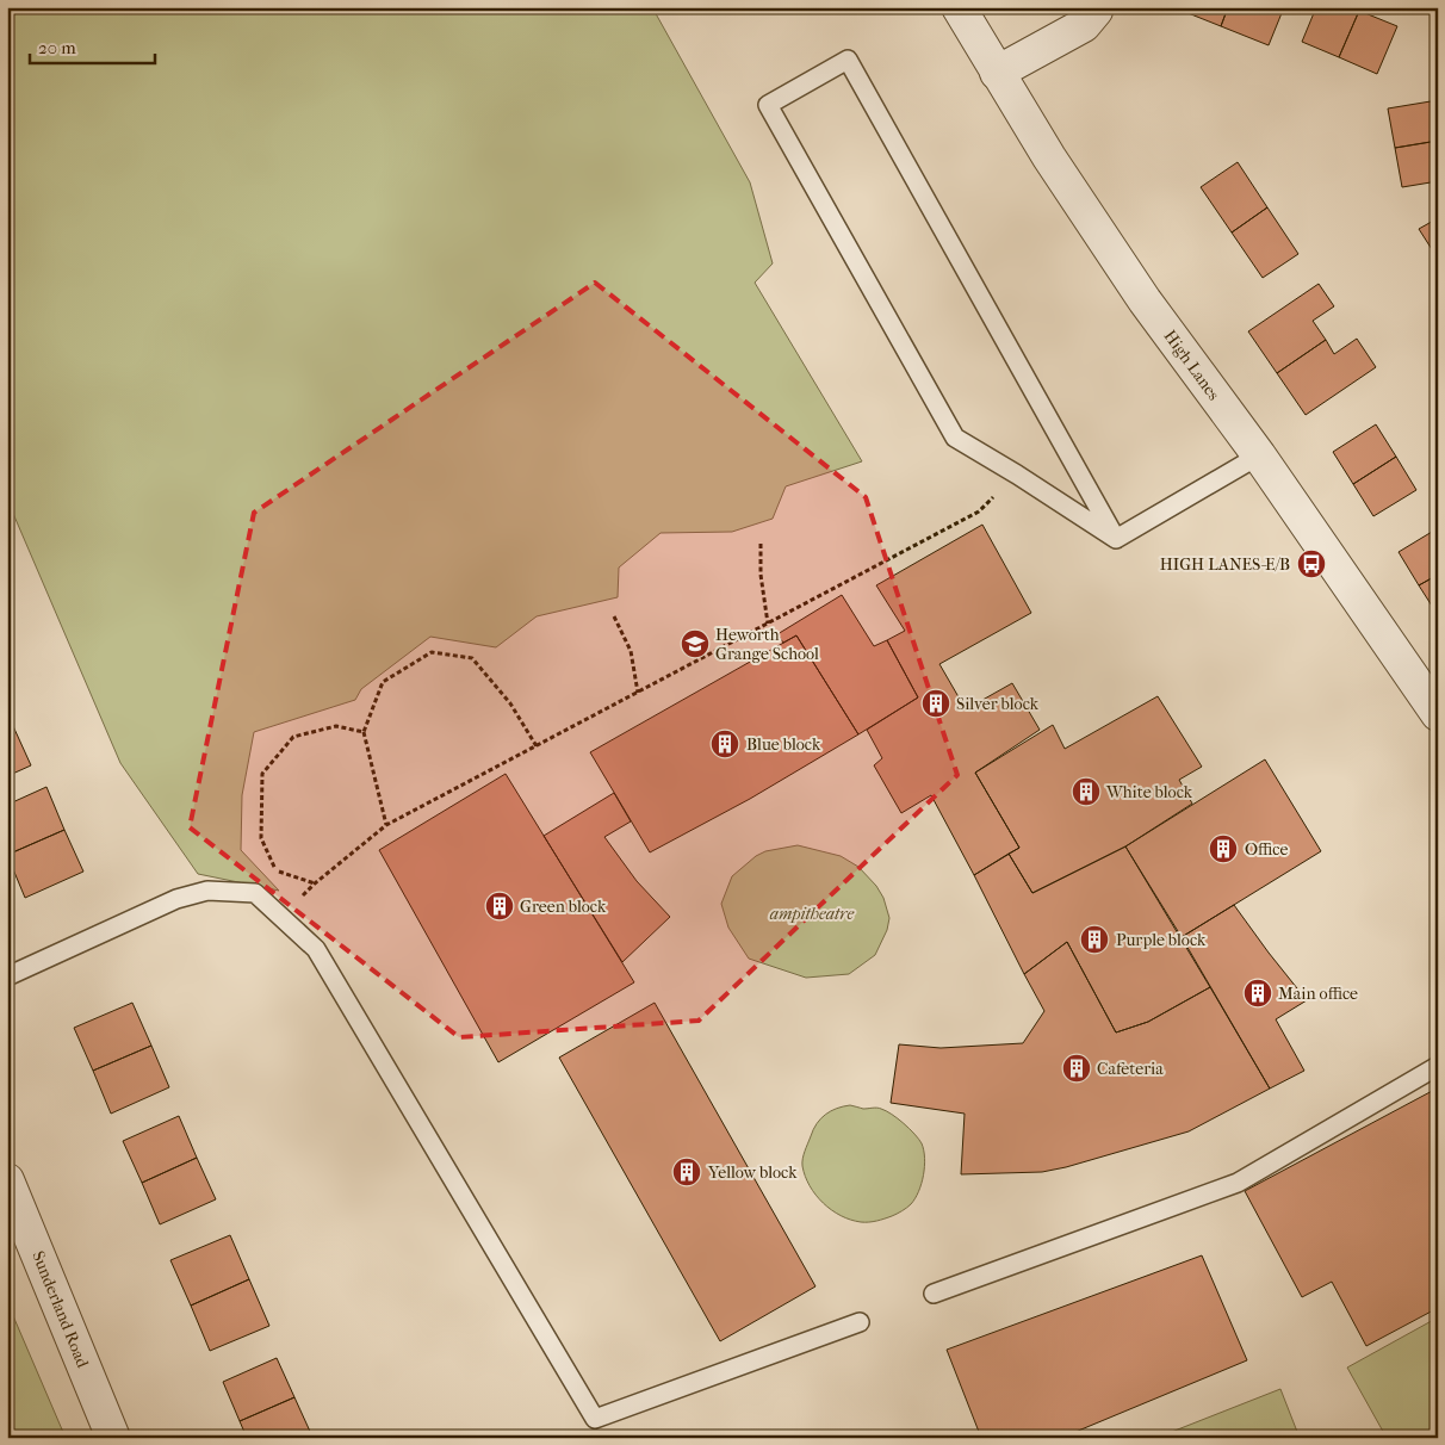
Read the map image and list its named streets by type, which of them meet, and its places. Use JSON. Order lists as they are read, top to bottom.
{
  "streets": {
    "street": ["High Lanes", "Sunderland Road"]
  },
  "parks": ["ampitheatre"],
  "places": {
    "bus stop": ["HIGH LANES-E/B"],
    "school or university": ["Heworth Grange School"],
    "building": [
      "Silver block",
      "Blue block",
      "White block",
      "Office",
      "Green block",
      "Purple block",
      "Main office",
      "Cafeteria",
      "Yellow block"
    ]
  },
  "scale_bar": "20 m"
}
